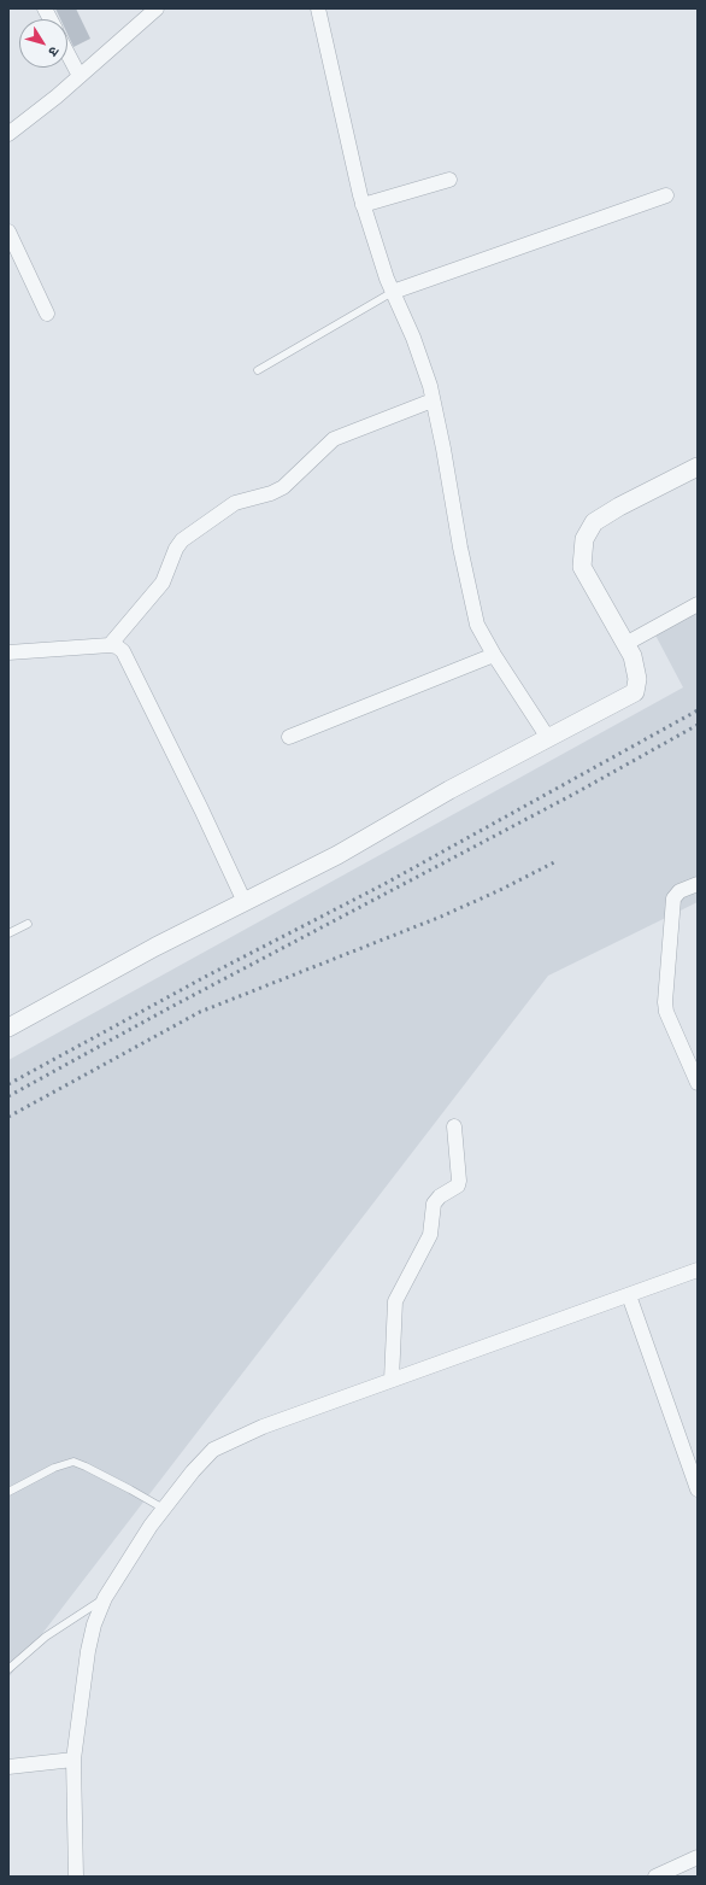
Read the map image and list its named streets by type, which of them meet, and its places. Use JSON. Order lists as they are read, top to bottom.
{
  "north": "bottom right"
}
